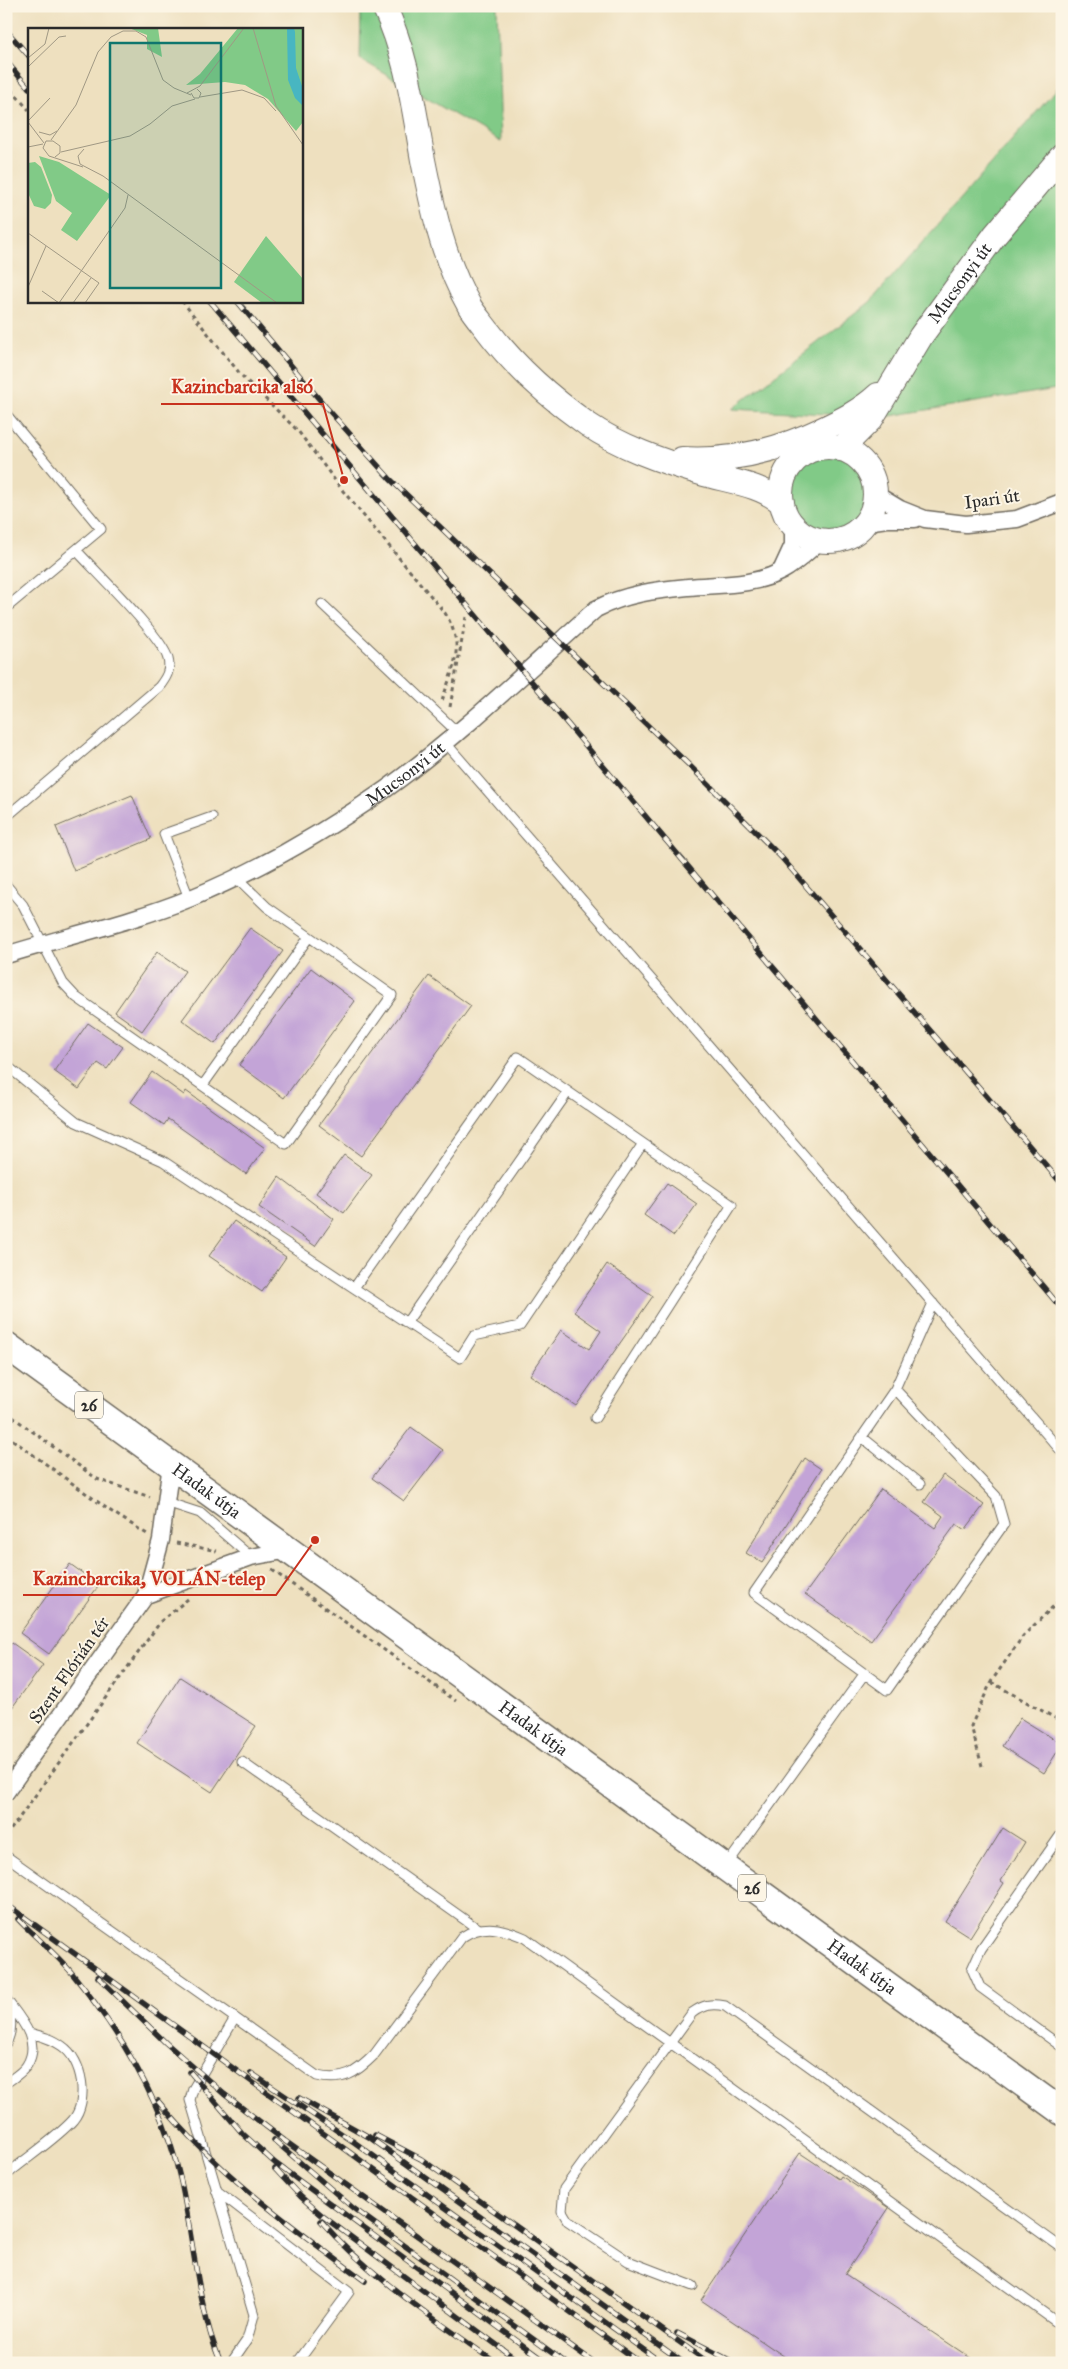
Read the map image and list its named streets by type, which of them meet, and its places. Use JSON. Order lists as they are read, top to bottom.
{
  "streets": {
    "main road": ["Mucsonyi út", "26", "Hadak útja"],
    "street": ["Ipari út", "Szent Flórián tér"]
  },
  "crossings": [
    ["Mucsonyi út", "Ipari út"],
    ["Hadak útja", "Szent Flórián tér"]
  ],
  "places": ["Kazincbarcika alsó", "Kazincbarcika, VOLÁN-telep"]
}
